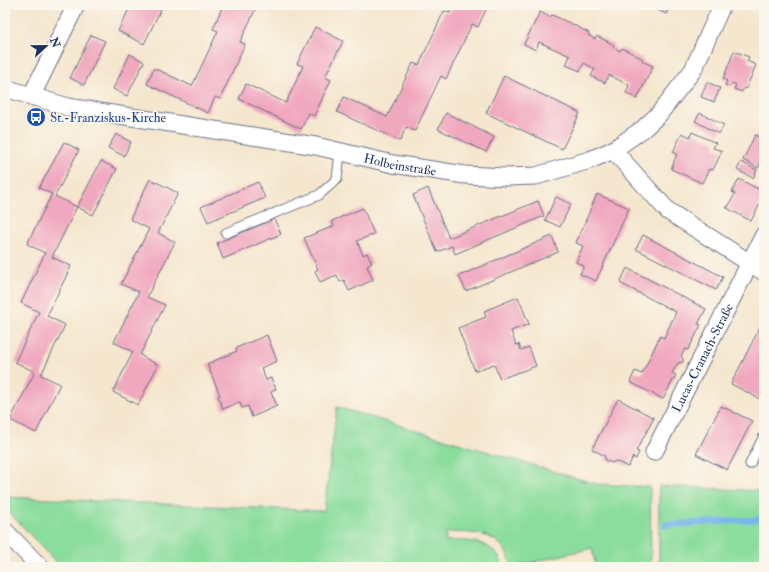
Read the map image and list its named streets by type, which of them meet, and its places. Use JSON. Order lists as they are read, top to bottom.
{
  "streets": {
    "street": ["Holbeinstraße", "Lucas-Cranach-Straße"]
  },
  "places": {
    "bus stop": ["St.-Franziskus-Kirche"]
  },
  "north": "right"
}
